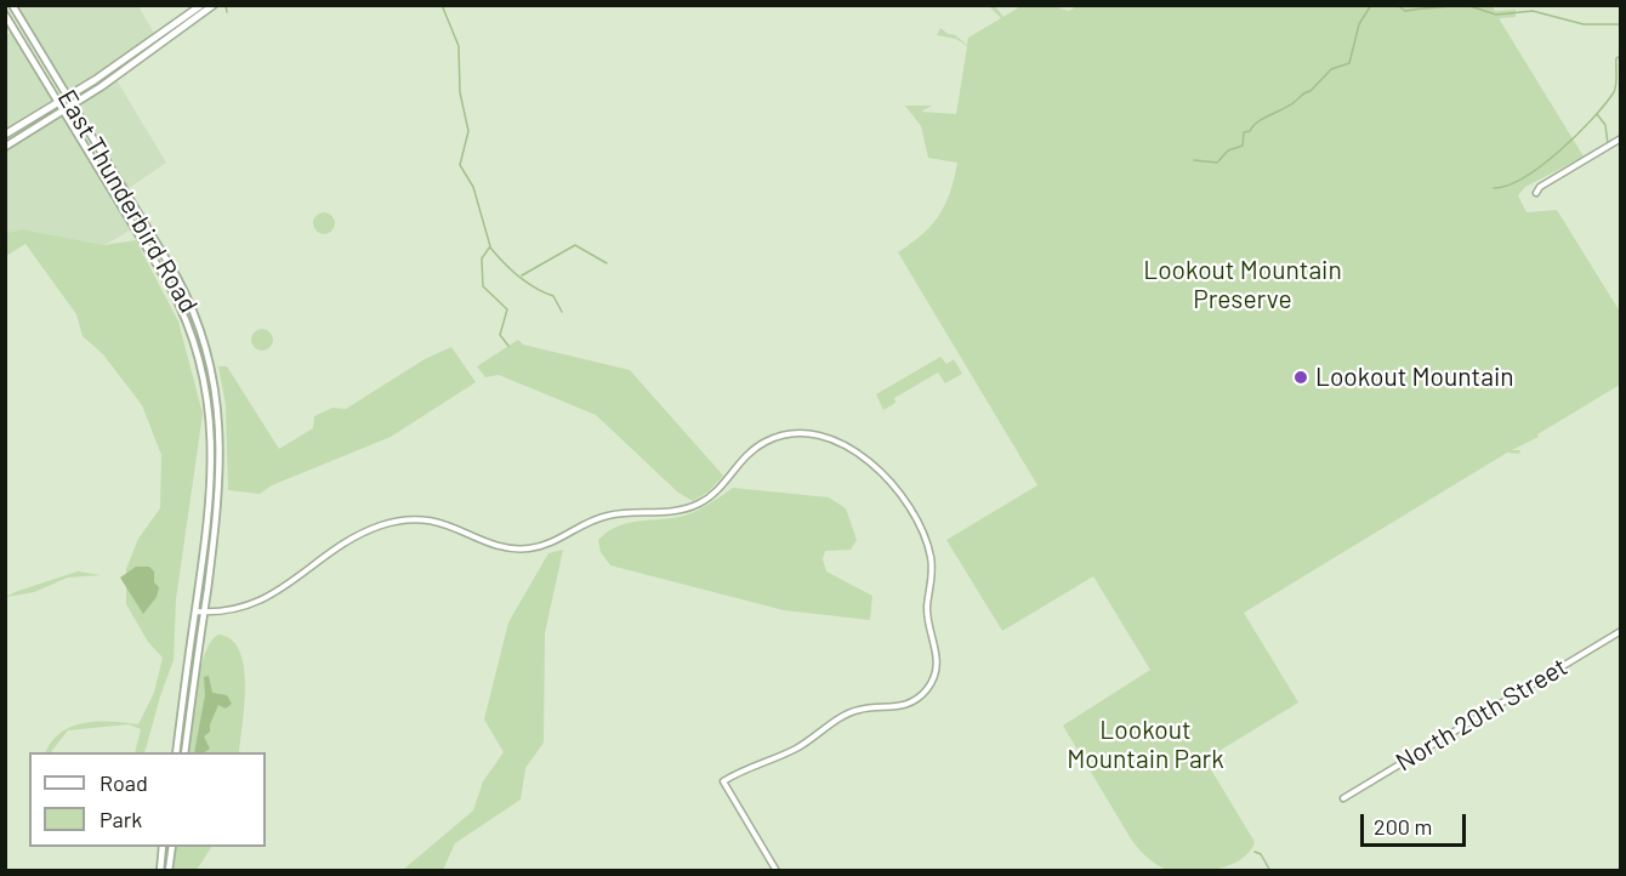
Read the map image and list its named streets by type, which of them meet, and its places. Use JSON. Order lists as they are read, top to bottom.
{
  "streets": {
    "main road": ["East Thunderbird Road"],
    "street": ["North 20th Street"]
  },
  "parks": ["Lookout Mountain Preserve", "Lookout Mountain Park"],
  "places": ["Lookout Mountain"],
  "legend": ["Road", "Park"],
  "scale_bar": "200 m"
}
